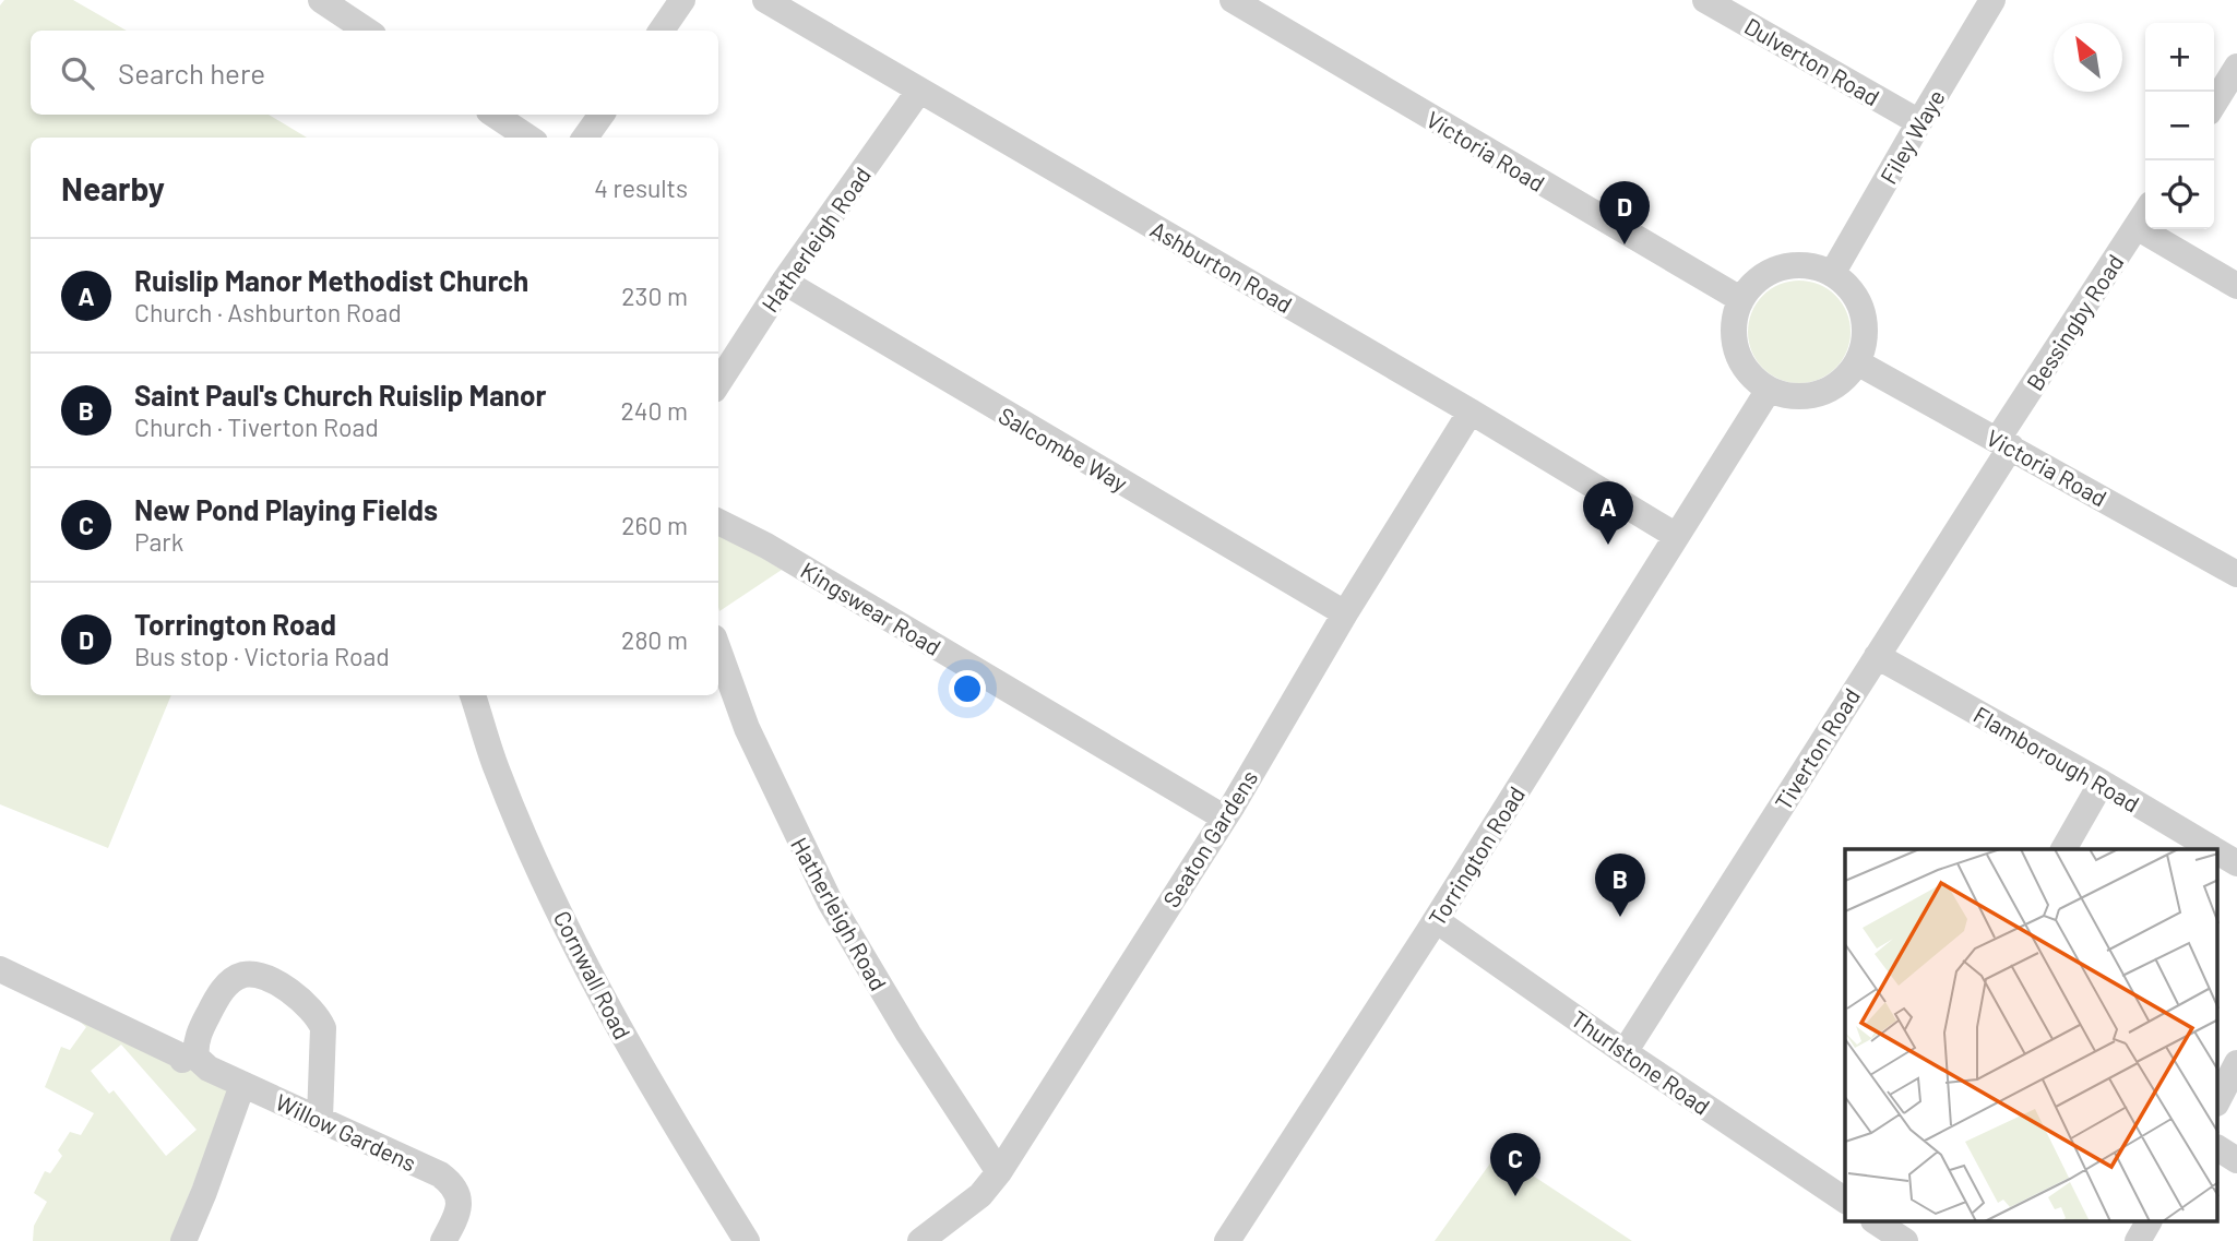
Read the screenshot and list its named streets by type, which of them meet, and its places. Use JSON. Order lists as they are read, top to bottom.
{
  "streets": {
    "street": [
      "Dulverton Road",
      "Filey Waye",
      "Victoria Road",
      "Hatherleigh Road",
      "Ashburton Road",
      "Bessingby Road",
      "Salcombe Way",
      "Kingswear Road",
      "Tiverton Road",
      "Flamborough Road",
      "Seaton Gardens",
      "Torrington Road",
      "Cornwall Road",
      "Thurlstone Road",
      "Willow Gardens"
    ]
  },
  "crossings": [
    ["Dulverton Road", "Filey Waye"],
    ["Filey Waye", "Victoria Road"],
    ["Filey Waye", "Torrington Road"],
    ["Victoria Road", "Bessingby Road"],
    ["Victoria Road", "Tiverton Road"],
    ["Victoria Road", "Torrington Road"],
    ["Hatherleigh Road", "Ashburton Road"],
    ["Hatherleigh Road", "Salcombe Way"],
    ["Hatherleigh Road", "Seaton Gardens"],
    ["Ashburton Road", "Seaton Gardens"],
    ["Ashburton Road", "Torrington Road"],
    ["Bessingby Road", "Tiverton Road"],
    ["Salcombe Way", "Seaton Gardens"],
    ["Kingswear Road", "Seaton Gardens"],
    ["Tiverton Road", "Flamborough Road"],
    ["Tiverton Road", "Thurlstone Road"],
    ["Torrington Road", "Thurlstone Road"]
  ],
  "north": "top left",
  "page": {
    "map_buttons": ["+", "−"],
    "search": "Search here",
    "heading": ["Nearby", "4 results"],
    "pins": [
      "D",
      "A",
      "B",
      "C"
    ],
    "list": [
      {
        "mark": "A",
        "name": "Ruislip Manor Methodist Church",
        "note": "Church · Ashburton Road",
        "value": "230 m"
      },
      {
        "mark": "B",
        "name": "Saint Paul's Church Ruislip Manor",
        "note": "Church · Tiverton Road",
        "value": "240 m"
      },
      {
        "mark": "C",
        "name": "New Pond Playing Fields",
        "note": "Park",
        "value": "260 m"
      },
      {
        "mark": "D",
        "name": "Torrington Road",
        "note": "Bus stop · Victoria Road",
        "value": "280 m"
      }
    ]
  }
}
